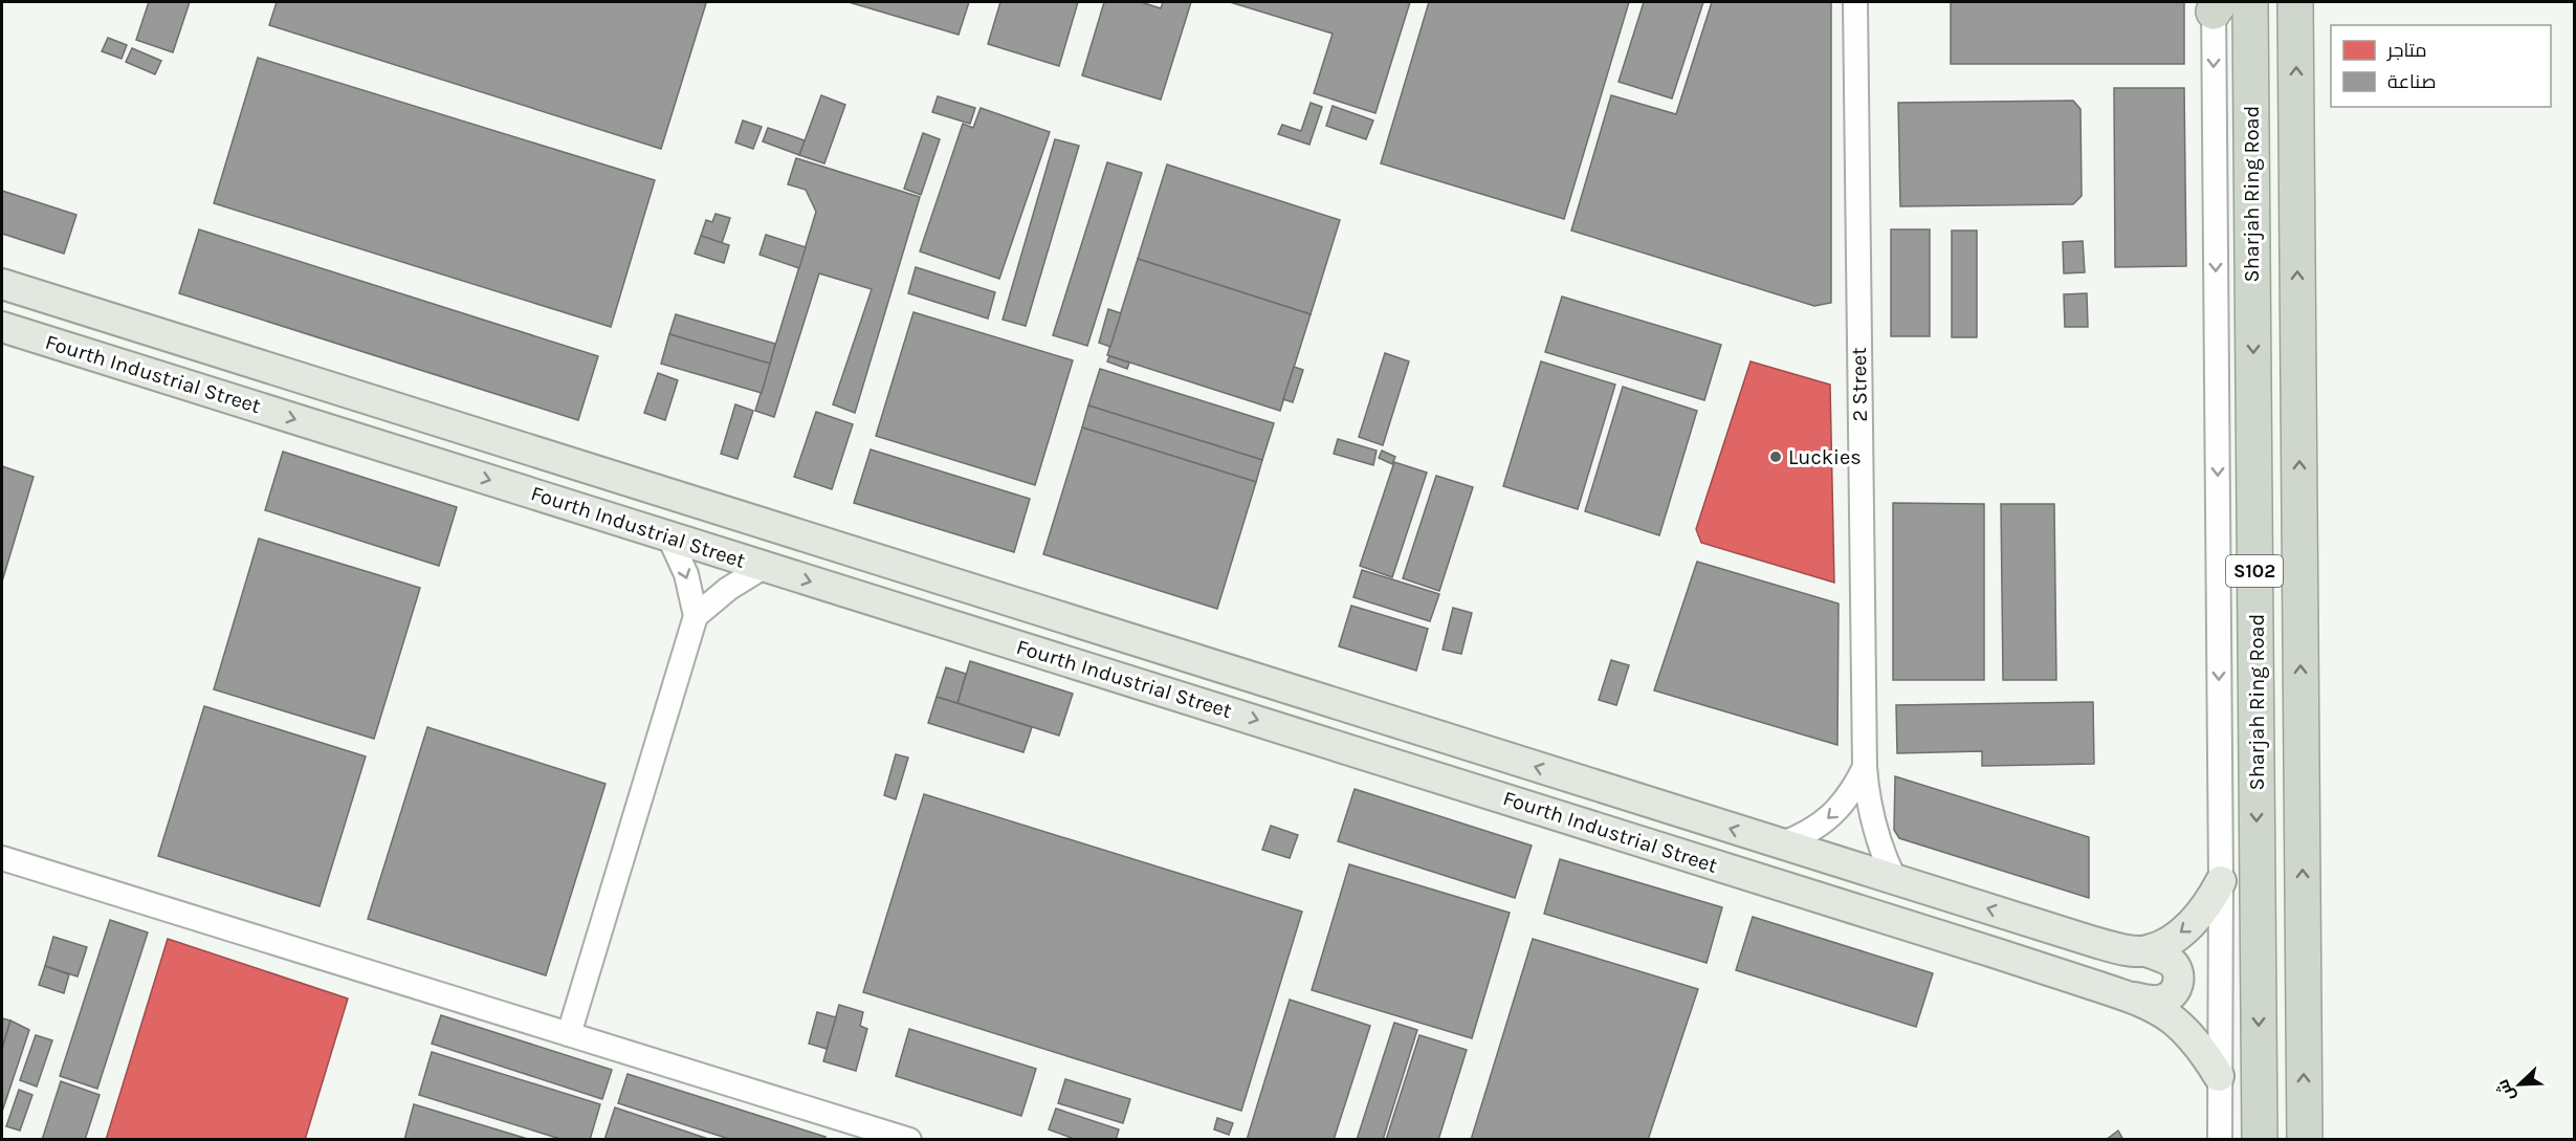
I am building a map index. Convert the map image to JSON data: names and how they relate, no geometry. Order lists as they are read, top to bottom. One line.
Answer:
{"streets":{"highway":["Sharjah Ring Road","S102"],"main road":["Fourth Industrial Street"],"street":["2 Street"]},"crossings":[["Fourth Industrial Street","2 Street"]],"places":["Luckies"],"legend":["متاجر","صناعة"],"north":"bottom left"}
